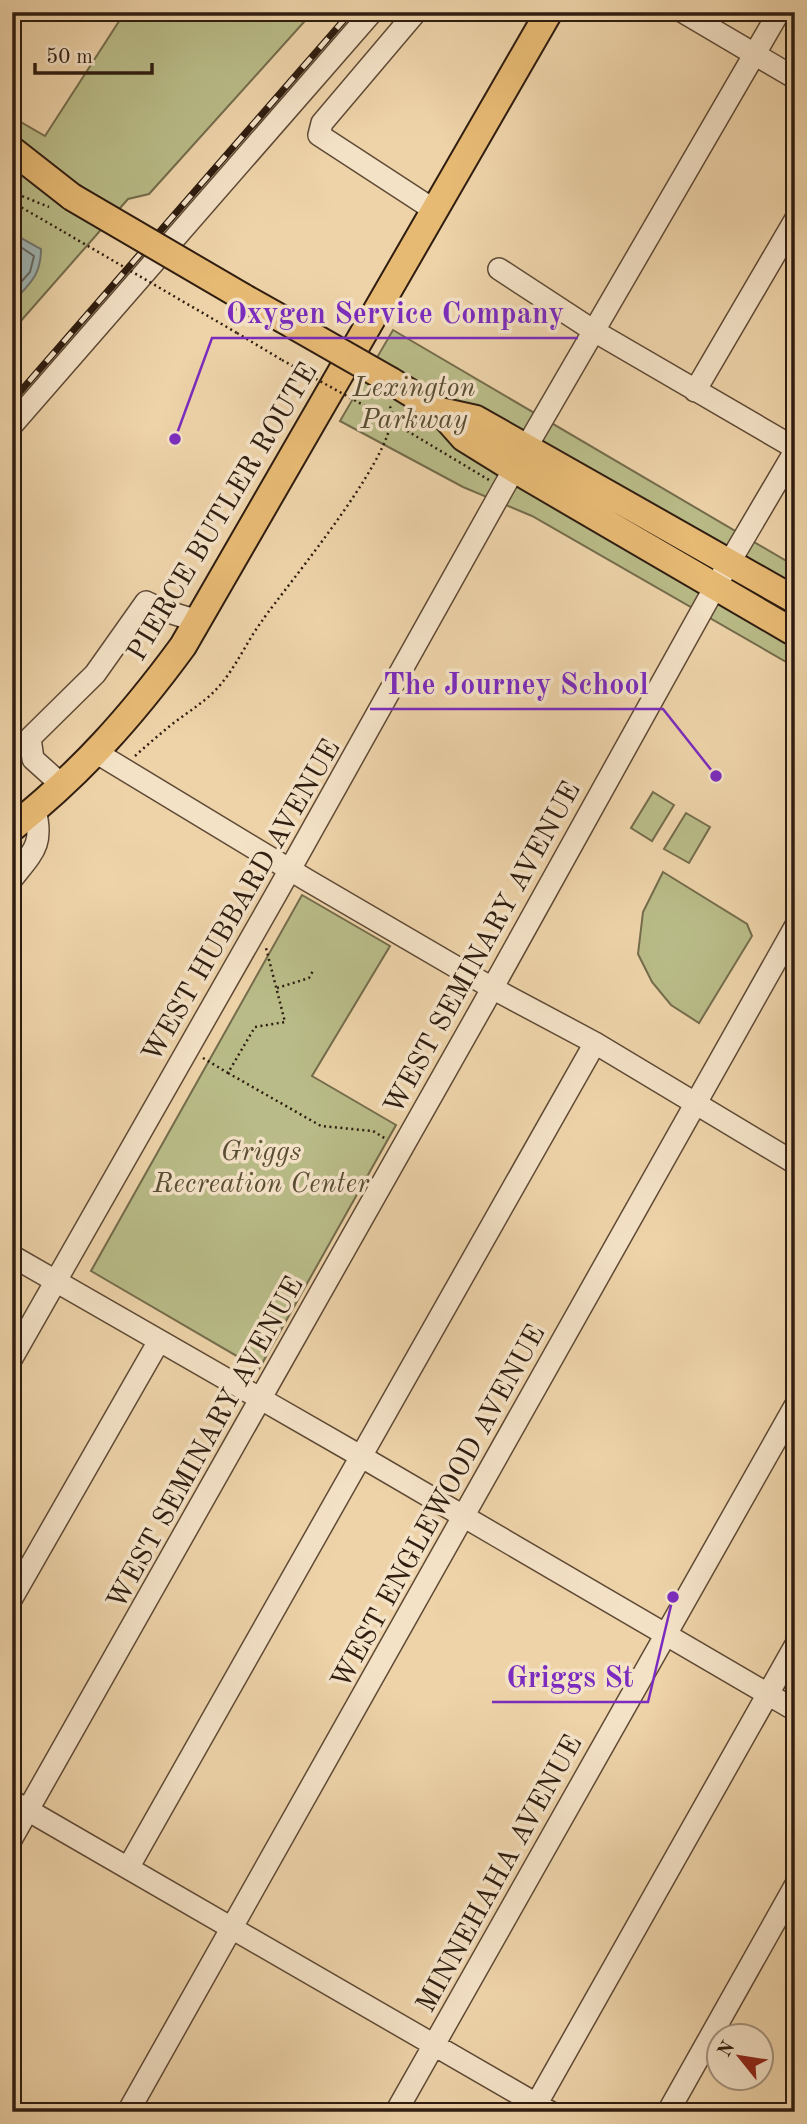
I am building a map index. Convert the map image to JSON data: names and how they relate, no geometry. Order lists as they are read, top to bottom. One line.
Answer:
{"streets":{"main road":["PIERCE BUTLER ROUTE"],"street":["WEST HUBBARD AVENUE","WEST SEMINARY AVENUE","WEST ENGLEWOOD AVENUE","MINNEHAHA AVENUE"]},"parks":["Lexington Parkway","Griggs Recreation Center"],"places":["Oxygen Service Company","The Journey School","Griggs St"],"scale_bar":"50 m","north":"top left"}
